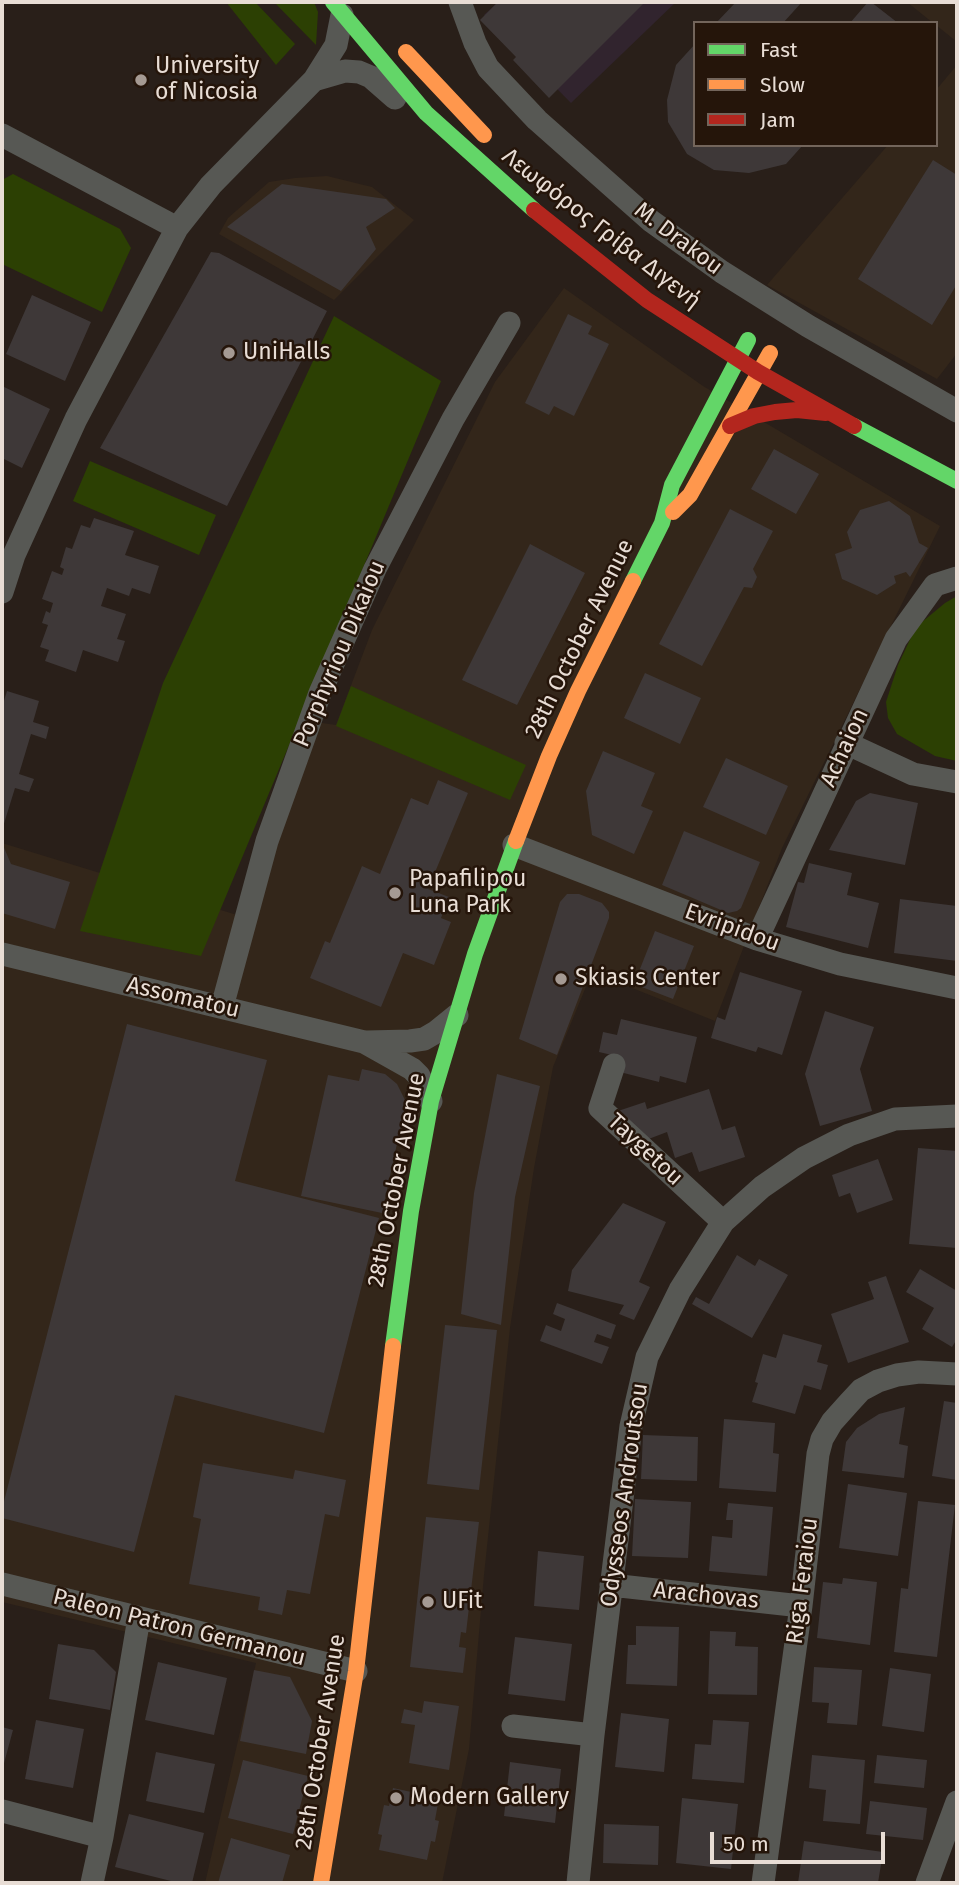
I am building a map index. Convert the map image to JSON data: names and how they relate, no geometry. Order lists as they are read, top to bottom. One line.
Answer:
{"streets":{"main road":["Λεωφόρος Γρίβα Διγενή","28th October Avenue"],"street":["M. Drakou","Porphyriou Dikaiou","Achaion","Evripidou","Assomatou","Taygetou","Odysseos Androutsou","Riga Feraiou","Arachovas","Paleon Patron Germanou"]},"crossings":[["Λεωφόρος Γρίβα Διγενή","28th October Avenue"],["28th October Avenue","Evripidou"],["28th October Avenue","Assomatou"],["28th October Avenue","Paleon Patron Germanou"],["Porphyriou Dikaiou","Assomatou"],["Achaion","Evripidou"],["Taygetou","Odysseos Androutsou"],["Odysseos Androutsou","Arachovas"],["Riga Feraiou","Arachovas"]],"places":["University of Nicosia","UniHalls","Papafilipou Luna Park","Skiasis Center","UFit","Modern Gallery"],"legend":["Fast","Slow","Jam"],"scale_bar":"50 m"}
